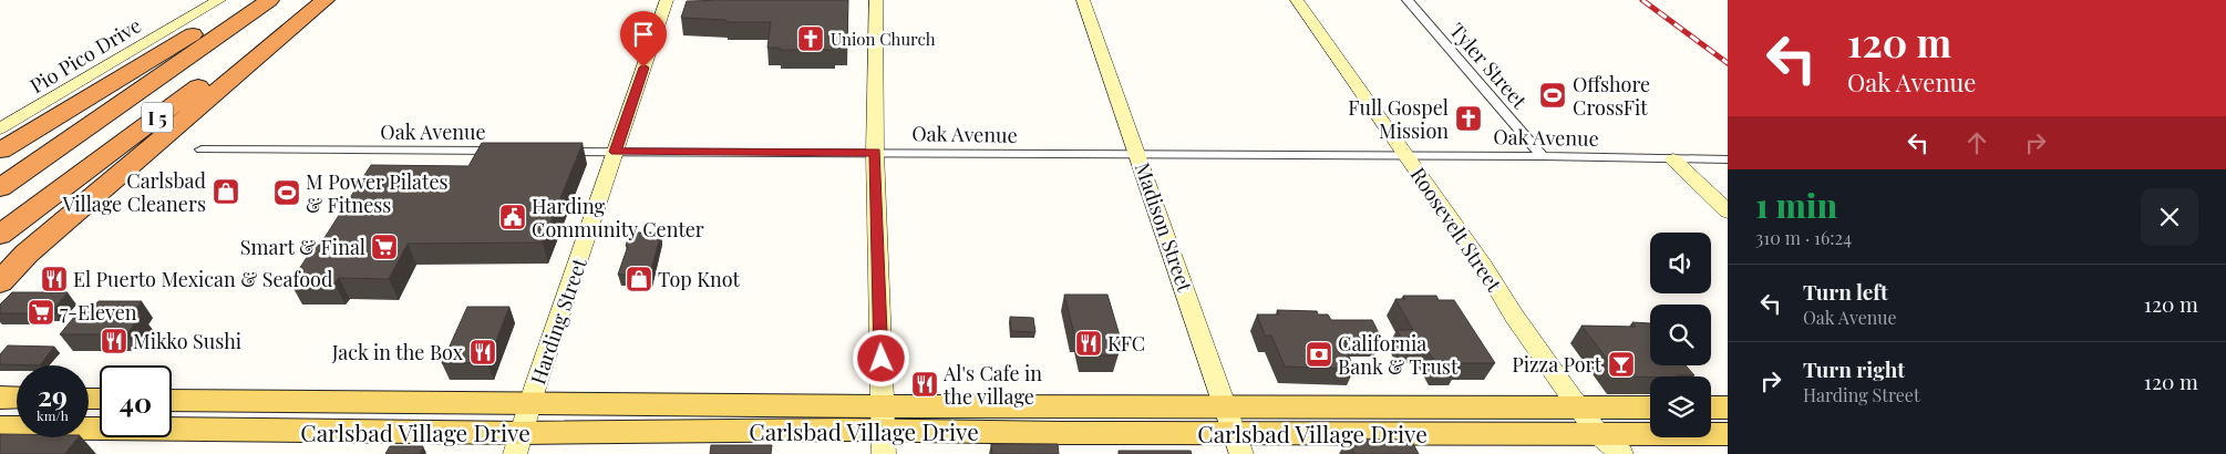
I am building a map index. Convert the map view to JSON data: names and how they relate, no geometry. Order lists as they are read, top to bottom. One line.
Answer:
{"streets":{"highway":["I 5"],"main road":["Carlsbad Village Drive"],"street":["Pio Pico Drive","Tyler Street","Oak Avenue","Madison Street","Roosevelt Street","Harding Street"]},"crossings":[["Tyler Street","Oak Avenue"],["Oak Avenue","Madison Street"],["Oak Avenue","Roosevelt Street"],["Oak Avenue","Harding Street"],["Madison Street","Carlsbad Village Drive"],["Roosevelt Street","Carlsbad Village Drive"],["Harding Street","Carlsbad Village Drive"]],"places":{"church":["Union Church","Full Gospel Mission"],"sports":["Offshore CrossFit","M Power Pilates & Fitness"],"shop":["Carlsbad Village Cleaners","Top Knot"],"public building":["Harding Community Center"],"supermarket":["Smart & Final","7-Eleven"],"restaurant":["El Puerto Mexican & Seafood","Mikko Sushi","KFC","Jack in the Box","Al's Cafe in the village"],"bank":["California Bank & Trust"],"bar":["Pizza Port"]},"page":{"turn":["120 m","Oak Avenue"],"heading":["1 min","310 m · 16:24"],"list":[{"name":"Turn left","note":"Oak Avenue","value":"120 m"},{"name":"Turn right","note":"Harding Street","value":"120 m"}],"speed":"29 km/h","limit":"40"}}
